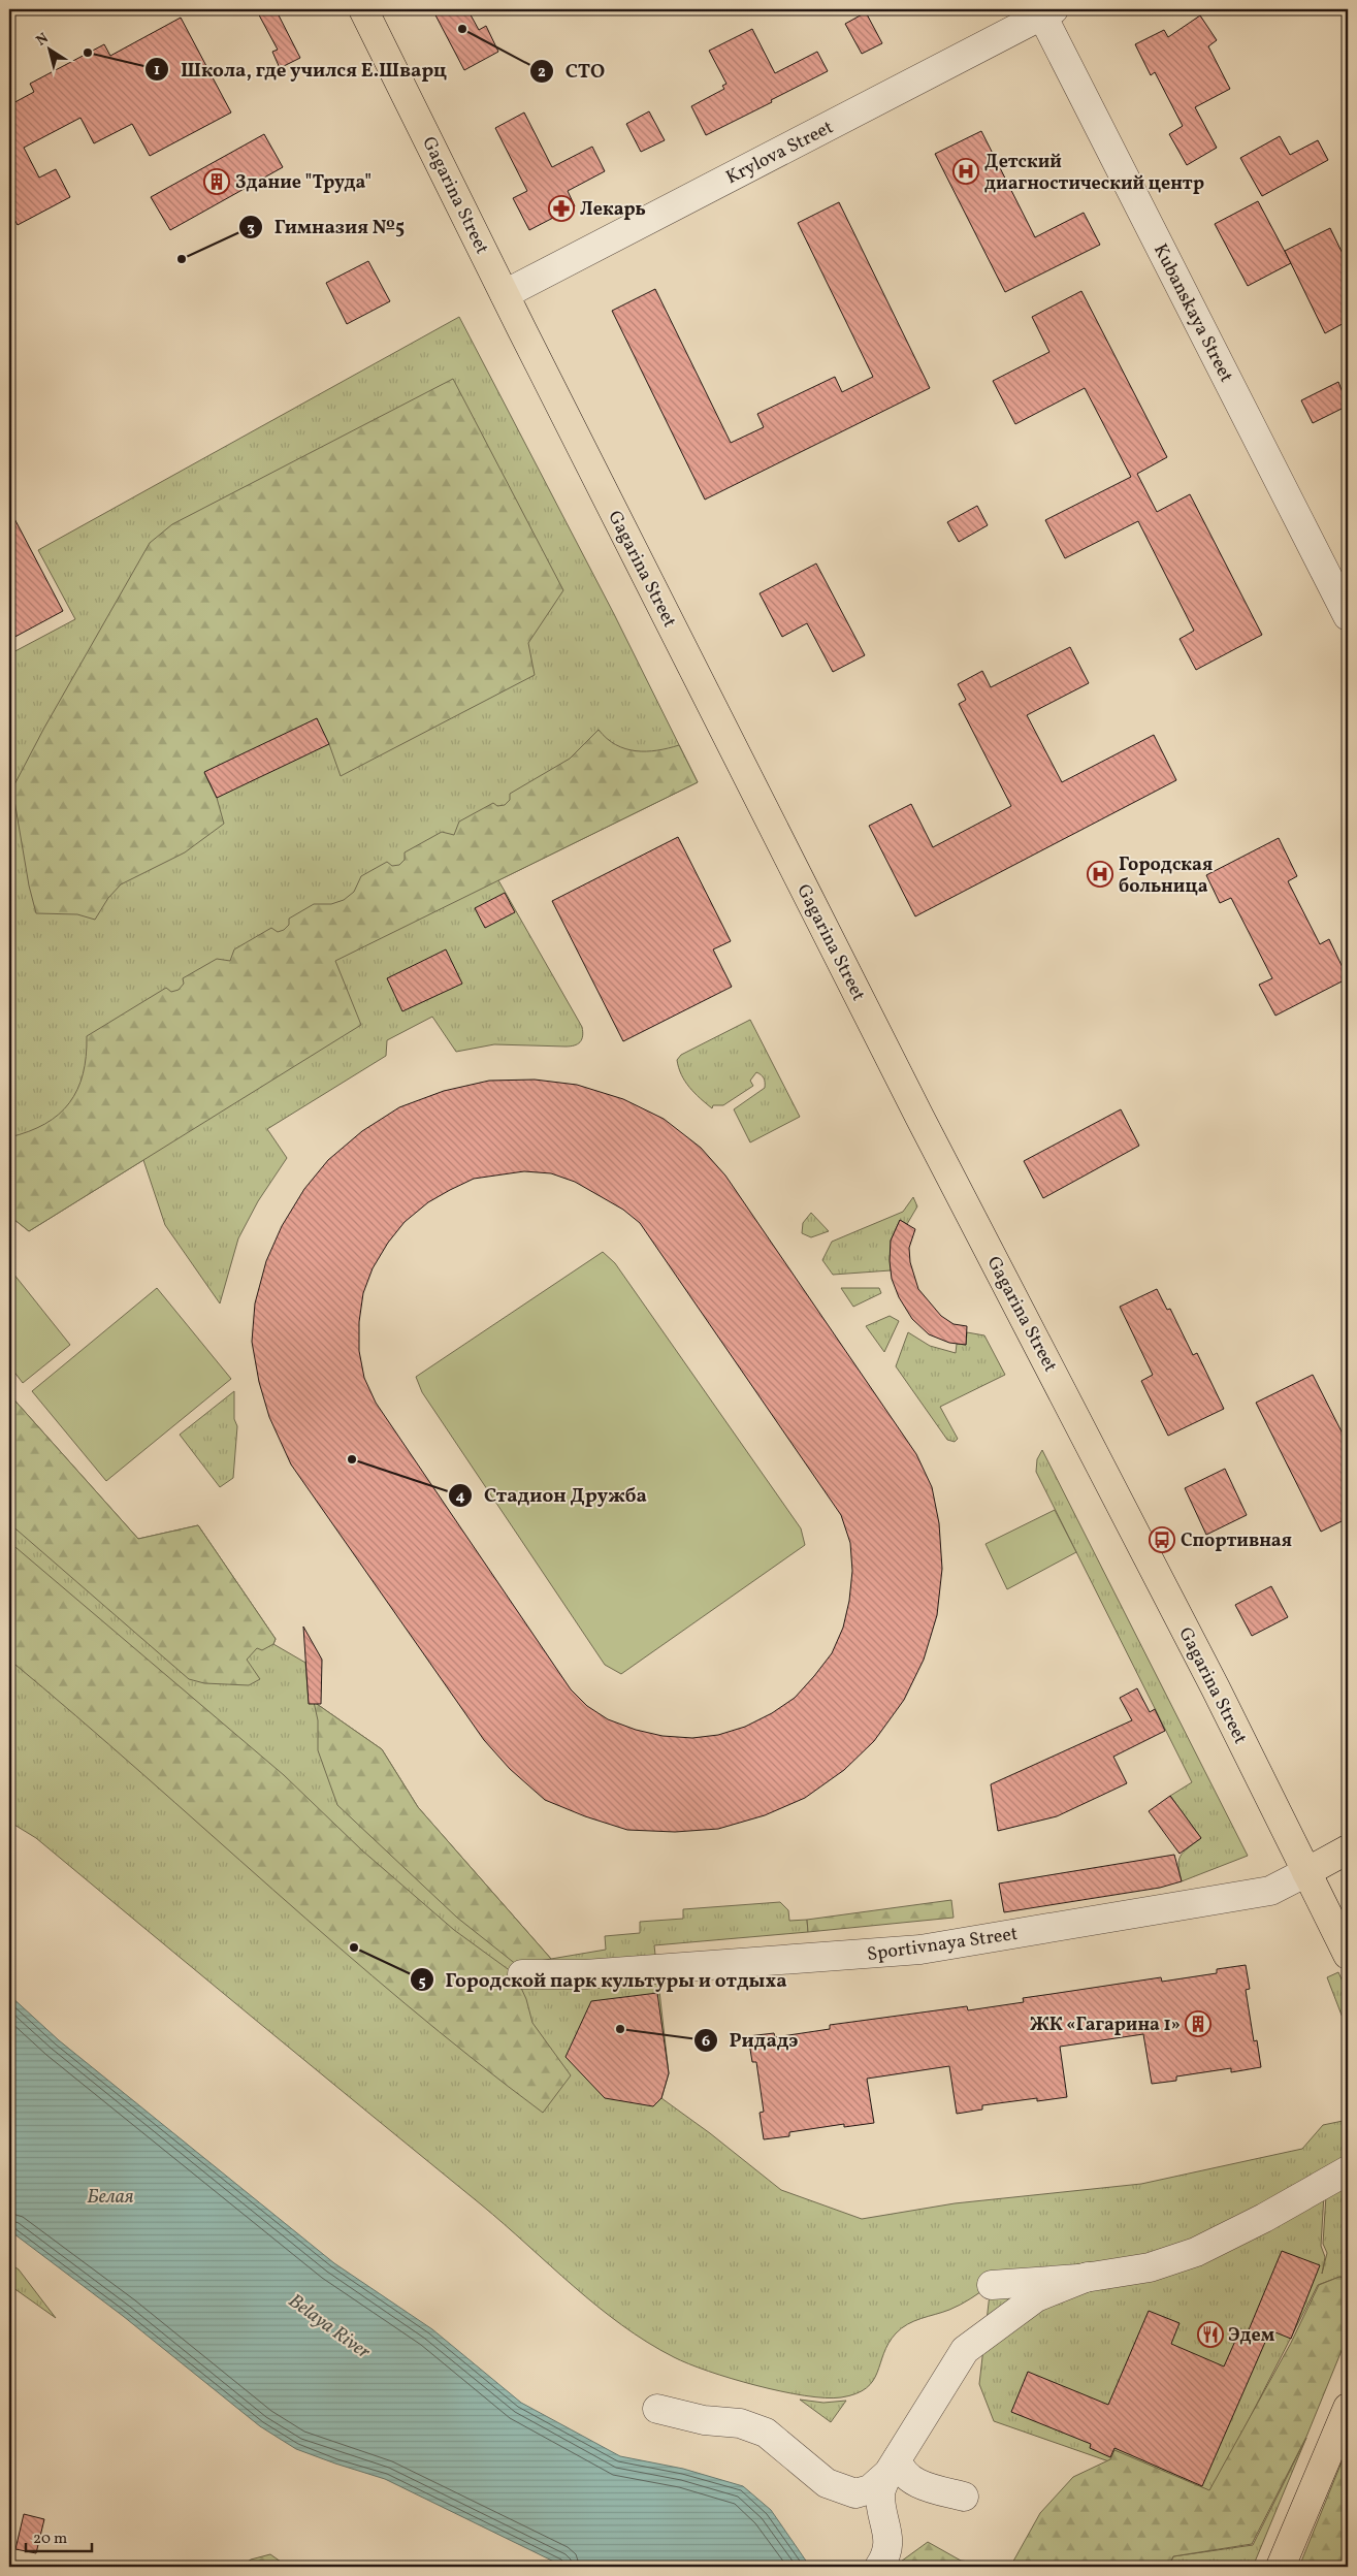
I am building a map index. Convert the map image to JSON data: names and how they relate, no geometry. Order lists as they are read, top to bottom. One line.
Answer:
{"streets":{"main road":["Gagarina Street","Sportivnaya Street"],"street":["Krylova Street","Kubanskaya Street"]},"crossings":[["Krylova Street","Gagarina Street"],["Krylova Street","Kubanskaya Street"],["Gagarina Street","Sportivnaya Street"]],"water":["Белая","Belaya River"],"places":{"other":["СТО","Школа, где учился Е.Шварц","Гимназия №5","Стадион Дружба","Городской парк культуры и отдыха","Ридадэ"],"hospital":["Детский диагностический центр","Городская больница"],"building":["Здание \"Труда\"","ЖК «Гагарина 1»"],"pharmacy":["Лекарь"],"bus stop":["Спортивная"],"restaurant":["Эдем"]},"scale_bar":"20 m","north":"top left"}
